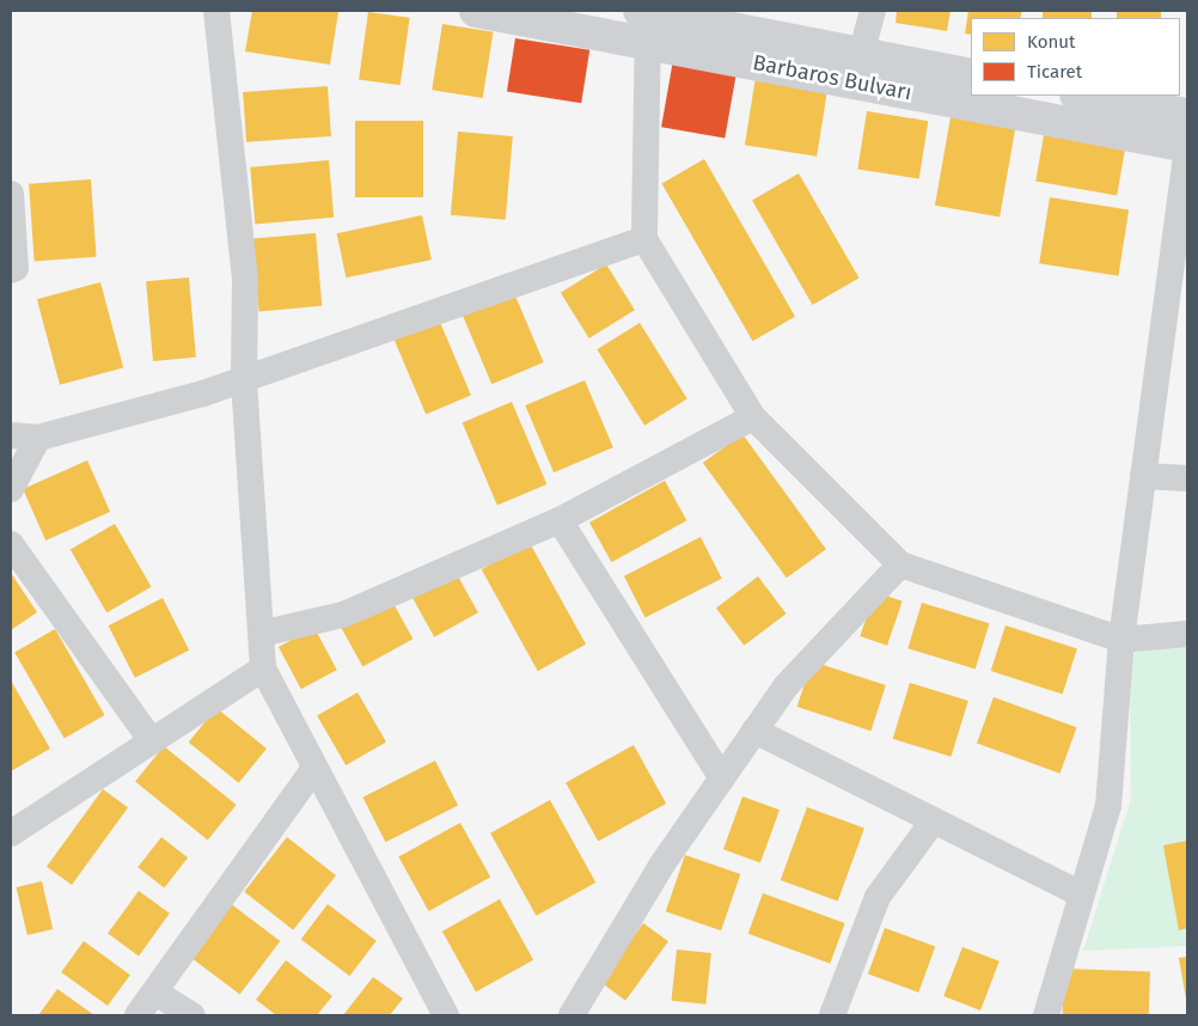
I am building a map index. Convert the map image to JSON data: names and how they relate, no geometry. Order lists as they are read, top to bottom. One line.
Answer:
{"streets":{"street":["Barbaros Bulvarı"]},"legend":["Konut","Ticaret"]}
